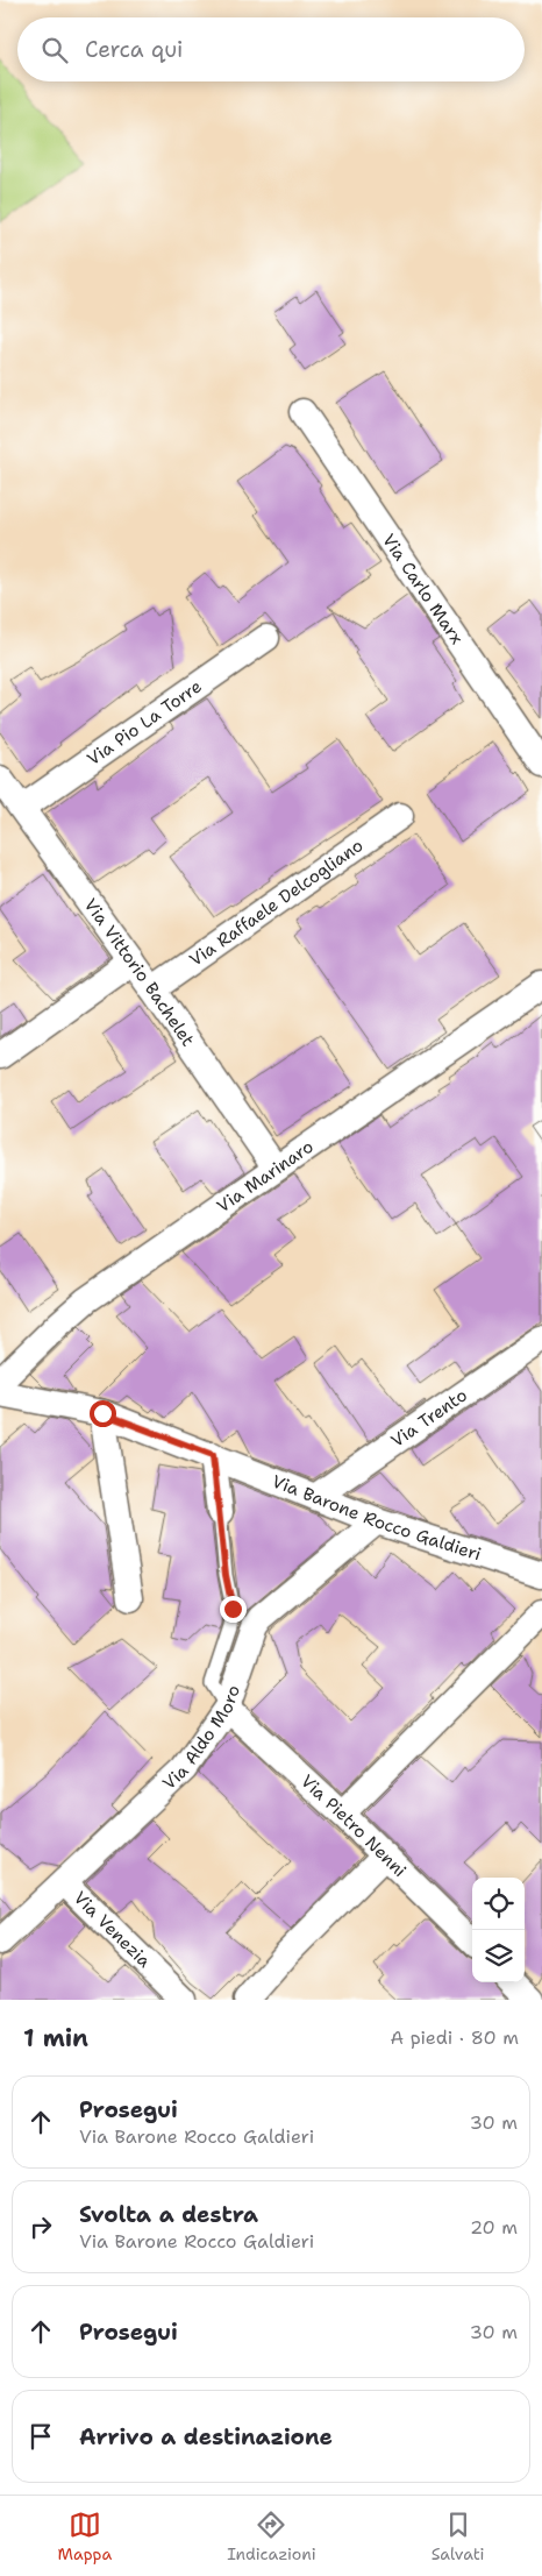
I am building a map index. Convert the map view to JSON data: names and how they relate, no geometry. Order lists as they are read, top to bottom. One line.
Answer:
{"streets":{"street":["Via Carlo Marx","Via Pio La Torre","Via Raffaele Delcogliano","Via Vittorio Bachelet","Via Marinaro","Via Trento","Via Barone Rocco Galdieri","Via Aldo Moro","Via Pietro Nenni","Via Venezia"]},"crossings":[["Via Pio La Torre","Via Vittorio Bachelet"],["Via Raffaele Delcogliano","Via Vittorio Bachelet"],["Via Vittorio Bachelet","Via Marinaro"],["Via Trento","Via Barone Rocco Galdieri"],["Via Barone Rocco Galdieri","Via Aldo Moro"],["Via Aldo Moro","Via Pietro Nenni"],["Via Aldo Moro","Via Venezia"]],"page":{"search":"Cerca qui","heading":["1 min","A piedi · 80 m"],"list":[["Prosegui","Via Barone Rocco Galdieri","30 m"],["Svolta a destra","Via Barone Rocco Galdieri","20 m"],["Prosegui","30 m"],"Arrivo a destinazione"],"nav":["Mappa","Indicazioni","Salvati"]}}
